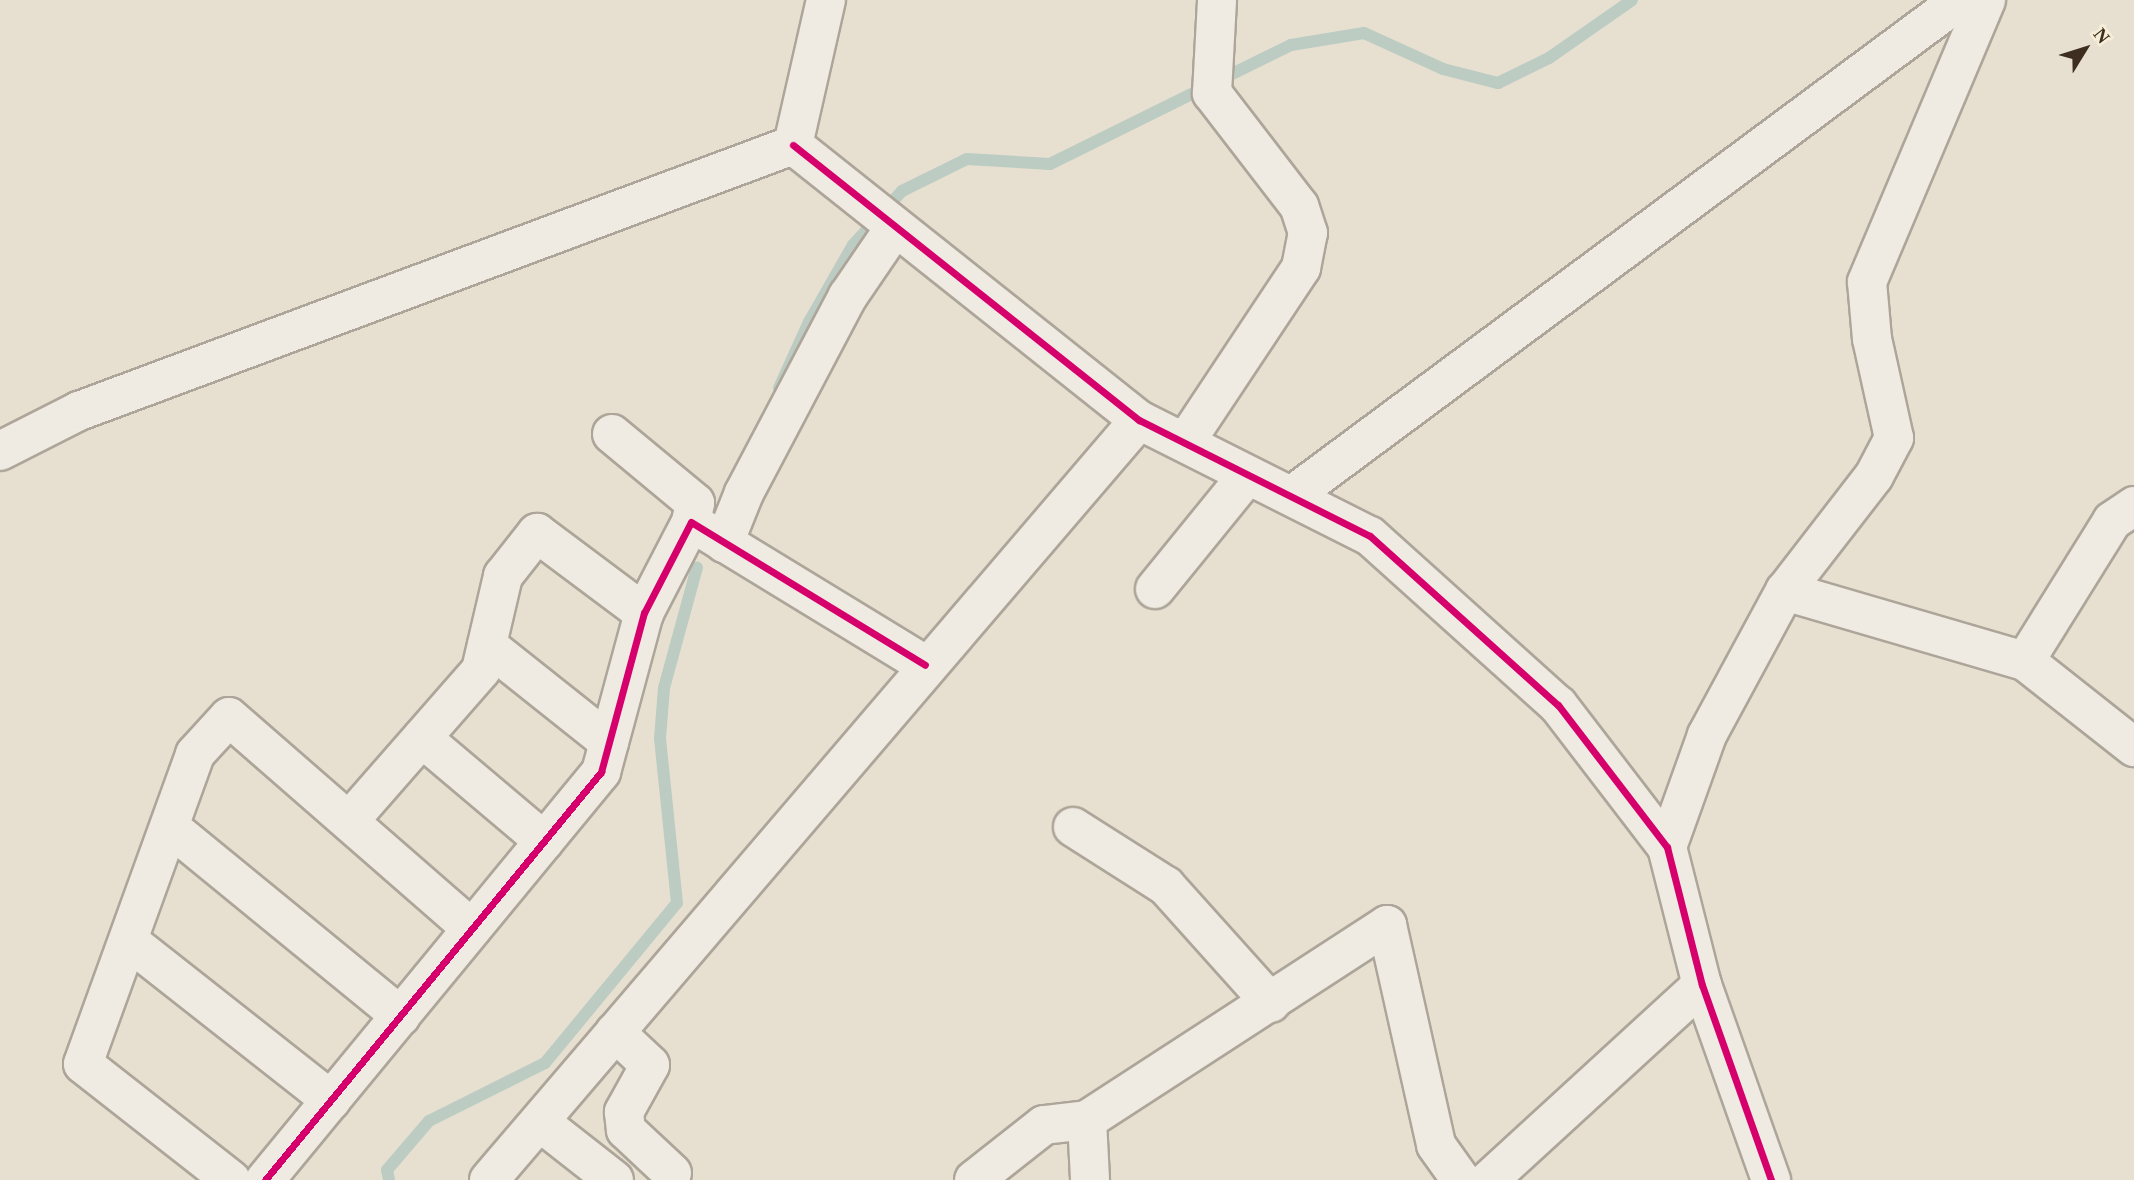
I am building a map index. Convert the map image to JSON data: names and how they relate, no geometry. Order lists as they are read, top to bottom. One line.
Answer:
{"north":"top right"}
